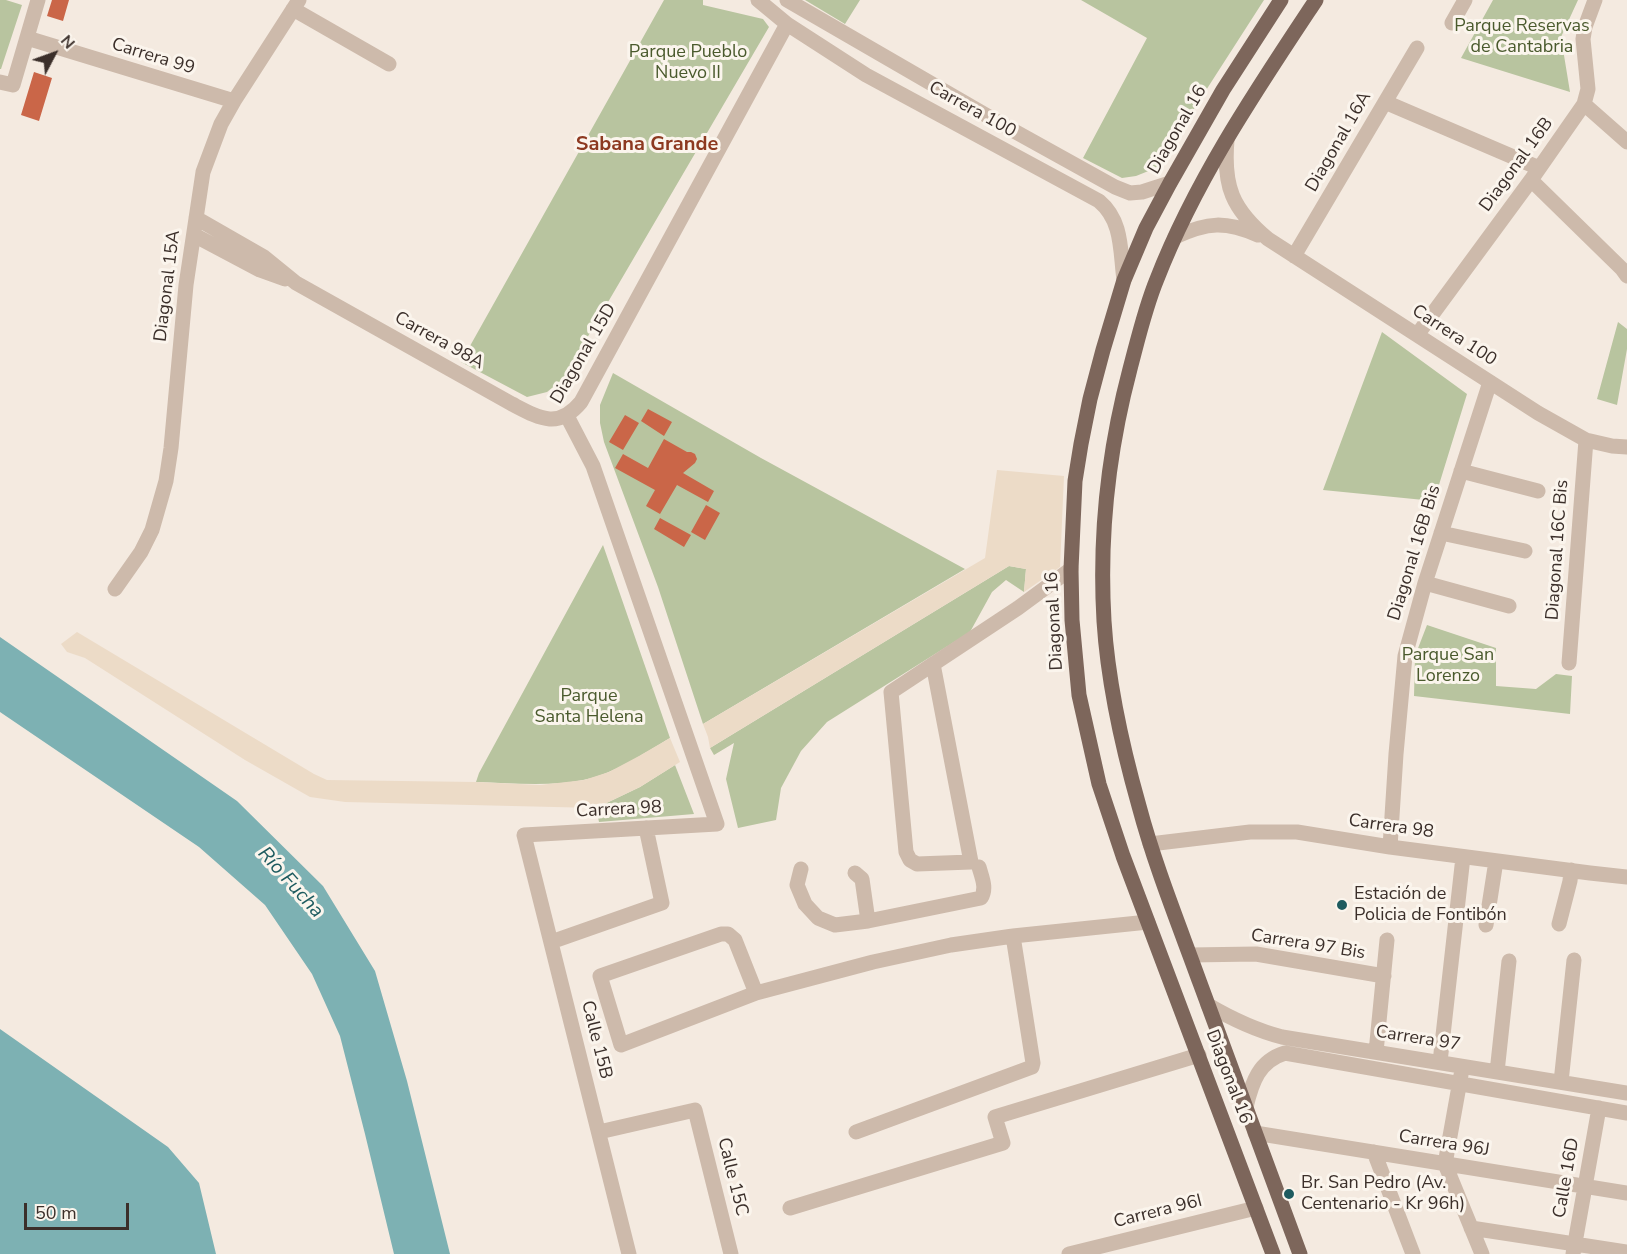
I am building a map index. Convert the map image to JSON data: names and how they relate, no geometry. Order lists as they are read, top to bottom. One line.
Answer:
{"streets":{"main road":["Diagonal 16"],"street":["Carrera 99","Carrera 100","Diagonal 16A","Diagonal 16B","Diagonal 15A","Carrera 98A","Diagonal 15D","Diagonal 16C Bis","Diagonal 16B Bis","Carrera 98","Carrera 97 Bis","Carrera 97","Calle 15B","Carrera 96J","Calle 15C","Calle 16D","Carrera 96I"]},"crossings":[["Carrera 99","Diagonal 15A"],["Carrera 100","Diagonal 16"],["Carrera 100","Diagonal 16A"],["Carrera 100","Diagonal 16B"],["Carrera 100","Diagonal 15D"],["Carrera 100","Diagonal 16C Bis"],["Carrera 100","Diagonal 16B Bis"],["Diagonal 16","Carrera 98"],["Diagonal 16","Carrera 97 Bis"],["Diagonal 16","Carrera 97"],["Diagonal 16","Carrera 96J"],["Diagonal 16","Carrera 96I"],["Diagonal 15A","Carrera 98A"],["Carrera 98A","Diagonal 15D"],["Diagonal 15D","Carrera 98"],["Diagonal 16B Bis","Carrera 98"],["Carrera 98","Calle 15B"],["Carrera 97","Calle 16D"],["Calle 15B","Calle 15C"],["Carrera 96J","Calle 16D"]],"districts":["Sabana Grande"],"water":["Río Fucha"],"parks":["Parque Reservas de Cantabria","Parque Pueblo Nuevo II","Parque San Lorenzo","Parque Santa Helena"],"places":["Estación de Policia de Fontibón","Br. San Pedro (Av. Centenario - Kr 96h)"],"scale_bar":"50 m","north":"top right"}
